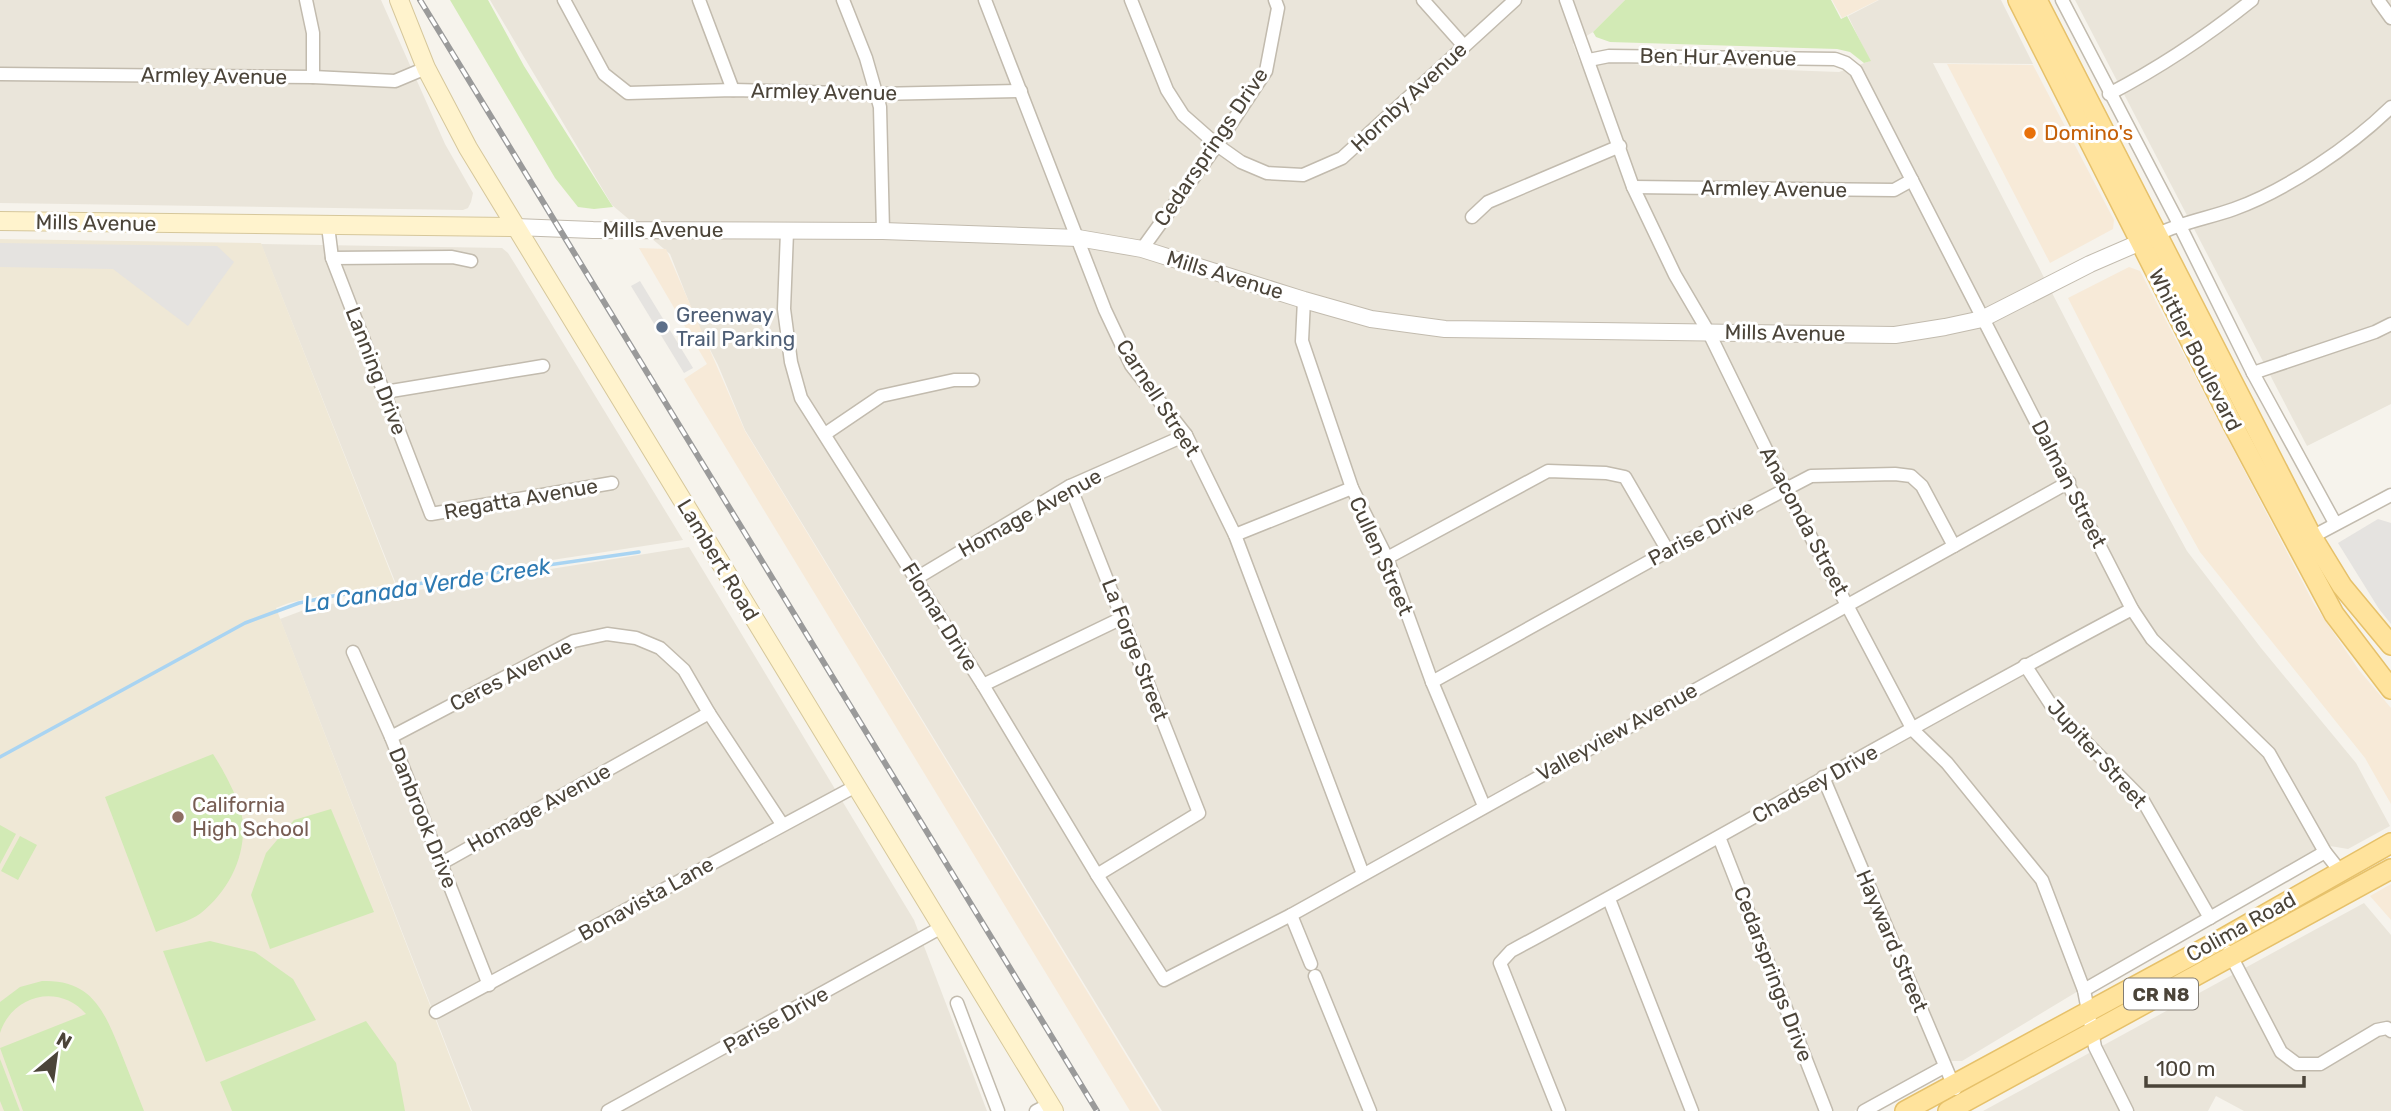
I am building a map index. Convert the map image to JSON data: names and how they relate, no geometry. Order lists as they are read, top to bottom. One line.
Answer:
{"streets":{"main road":["Mills Avenue","Whittier Boulevard","Lambert Road","Colima Road","CR N8"],"street":["Ben Hur Avenue","Armley Avenue","Hornby Avenue","Cedarsprings Drive","Lanning Drive","Carnell Street","Dalman Street","Regatta Avenue","Homage Avenue","Anaconda Street","Parise Drive","Cullen Street","Flomar Drive","La Forge Street","Ceres Avenue","Valleyview Avenue","Jupiter Street","Chadsey Drive","Danbrook Drive","Bonavista Lane","Hayward Street"]},"crossings":[["Ben Hur Avenue","Dalman Street"],["Ben Hur Avenue","Anaconda Street"],["Armley Avenue","Carnell Street"],["Armley Avenue","Dalman Street"],["Armley Avenue","Anaconda Street"],["Armley Avenue","Lambert Road"],["Hornby Avenue","Cedarsprings Drive"],["Cedarsprings Drive","Mills Avenue"],["Cedarsprings Drive","Chadsey Drive"],["Mills Avenue","Whittier Boulevard"],["Mills Avenue","Lanning Drive"],["Mills Avenue","Carnell Street"],["Mills Avenue","Dalman Street"],["Mills Avenue","Anaconda Street"],["Mills Avenue","Cullen Street"],["Mills Avenue","Lambert Road"],["Mills Avenue","Flomar Drive"],["Lanning Drive","Regatta Avenue"],["Carnell Street","Homage Avenue"],["Carnell Street","Valleyview Avenue"],["Dalman Street","Valleyview Avenue"],["Dalman Street","Chadsey Drive"],["Dalman Street","Colima Road"],["Homage Avenue","Flomar Drive"],["Homage Avenue","La Forge Street"],["Homage Avenue","Ceres Avenue"],["Homage Avenue","Danbrook Drive"],["Anaconda Street","Parise Drive"],["Anaconda Street","Valleyview Avenue"],["Anaconda Street","Chadsey Drive"],["Anaconda Street","Colima Road"],["Parise Drive","Cullen Street"],["Parise Drive","Lambert Road"],["Parise Drive","Valleyview Avenue"],["Cullen Street","Valleyview Avenue"],["Lambert Road","Bonavista Lane"],["Flomar Drive","La Forge Street"],["Flomar Drive","Valleyview Avenue"],["Ceres Avenue","Danbrook Drive"],["Jupiter Street","Chadsey Drive"],["Chadsey Drive","Hayward Street"],["Danbrook Drive","Bonavista Lane"],["Colima Road","Hayward Street"]],"water":["La Canada Verde Creek"],"places":["Domino's","Greenway Trail Parking","California High School"],"scale_bar":"100 m","north":"top right"}
